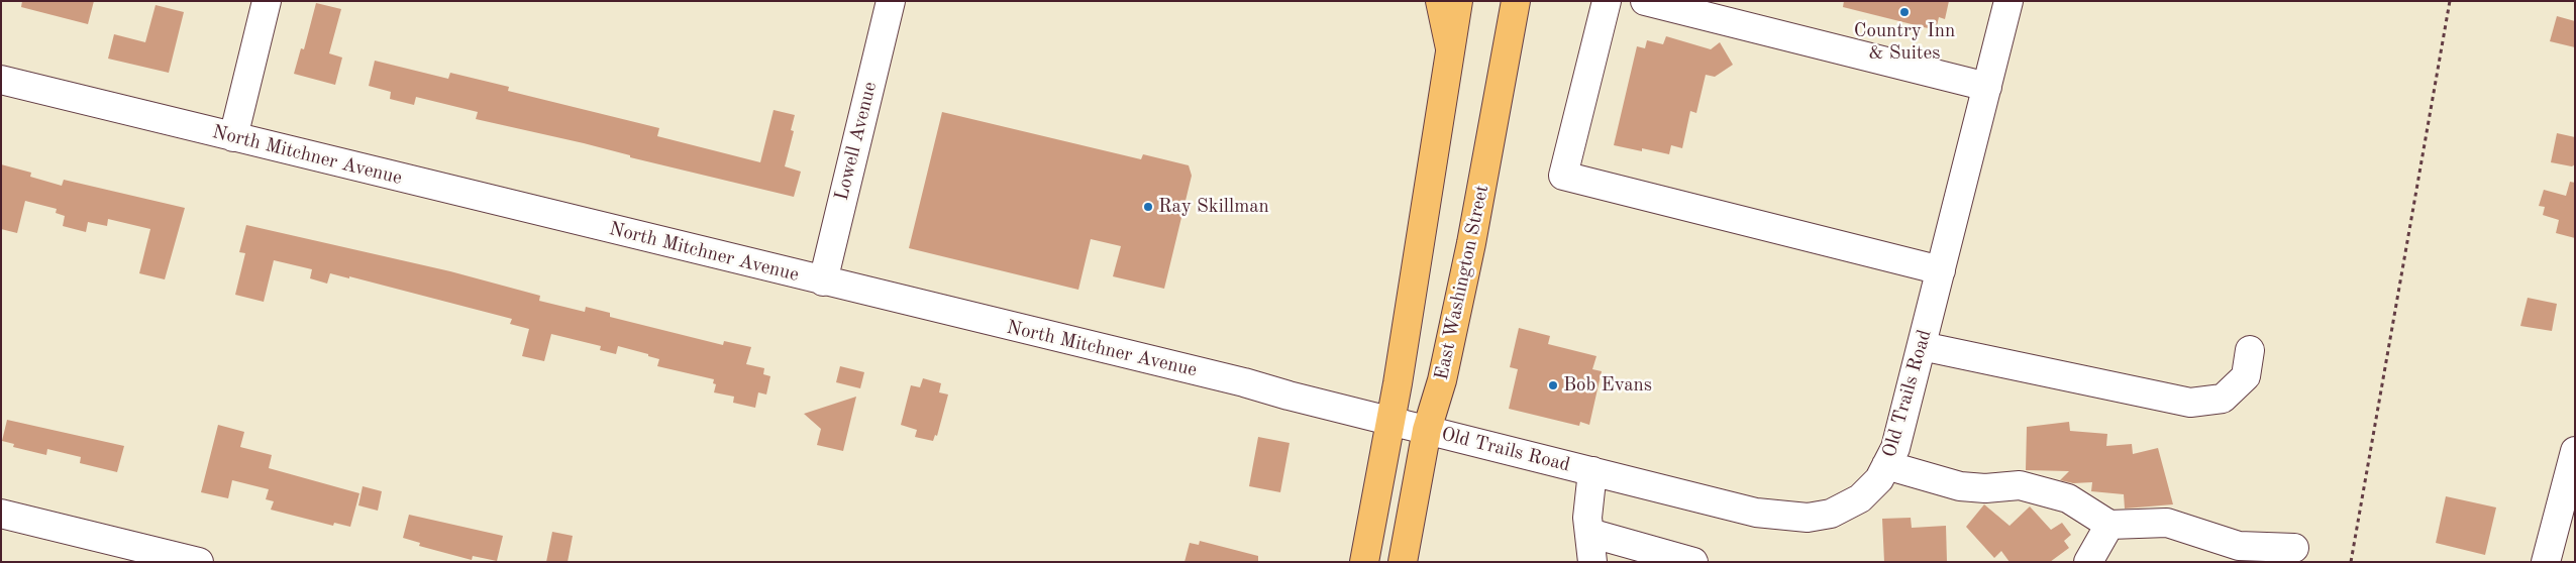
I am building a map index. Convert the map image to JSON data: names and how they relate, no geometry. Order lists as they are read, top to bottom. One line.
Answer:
{"streets":{"main road":["East Washington Street"],"street":["Lowell Avenue","North Mitchner Avenue","Old Trails Road"]},"crossings":[["Lowell Avenue","North Mitchner Avenue"],["North Mitchner Avenue","East Washington Street"],["North Mitchner Avenue","Old Trails Road"],["East Washington Street","Old Trails Road"]],"places":["Country Inn & Suites","Ray Skillman","Bob Evans"]}
